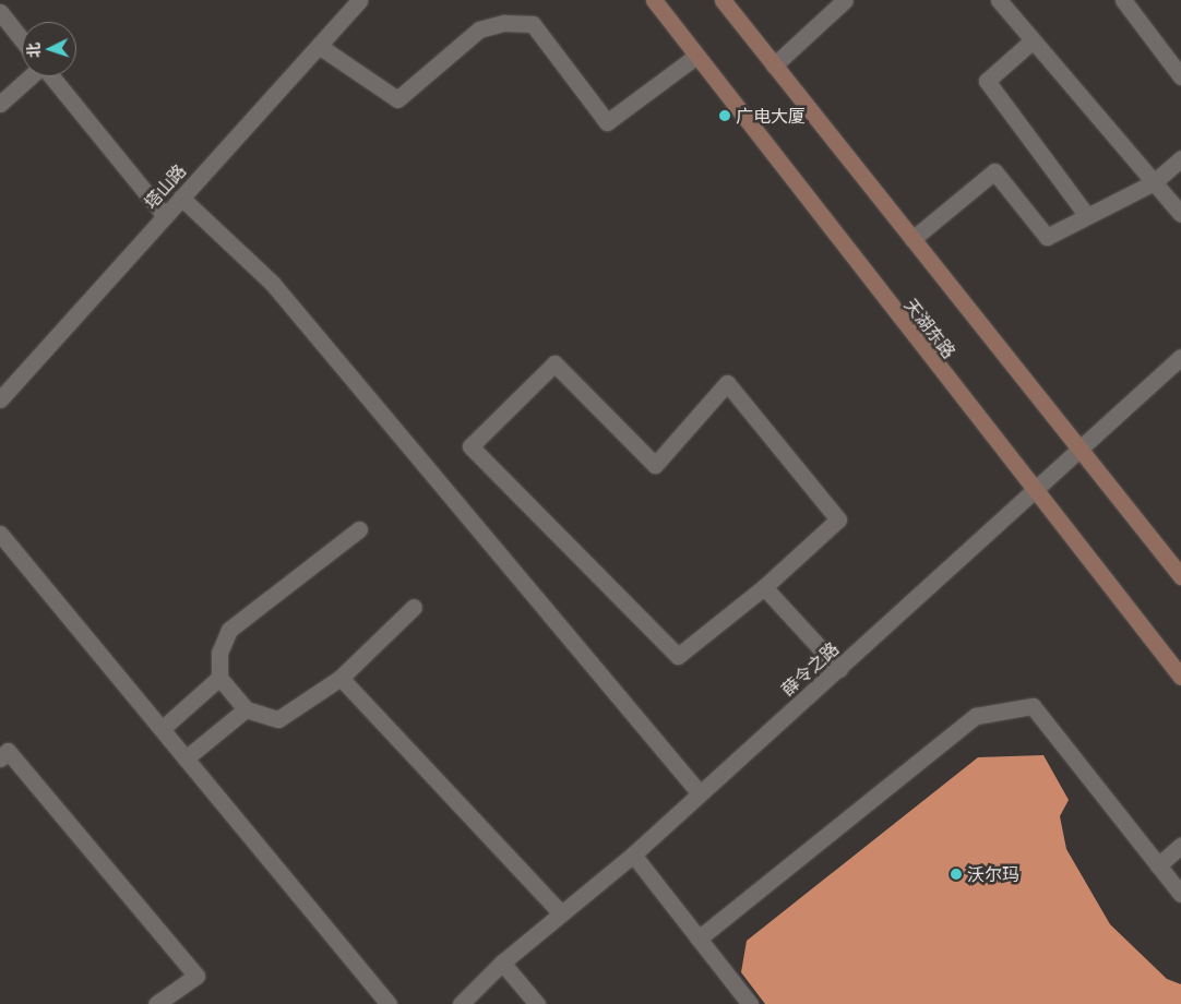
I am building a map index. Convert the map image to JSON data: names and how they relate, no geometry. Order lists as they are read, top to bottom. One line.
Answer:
{"streets":{"main road":["天湖东路"],"street":["塔山路","薛令之路"]},"crossings":[["天湖东路","薛令之路"]],"places":["广电大厦","沃尔玛"],"north":"left"}
